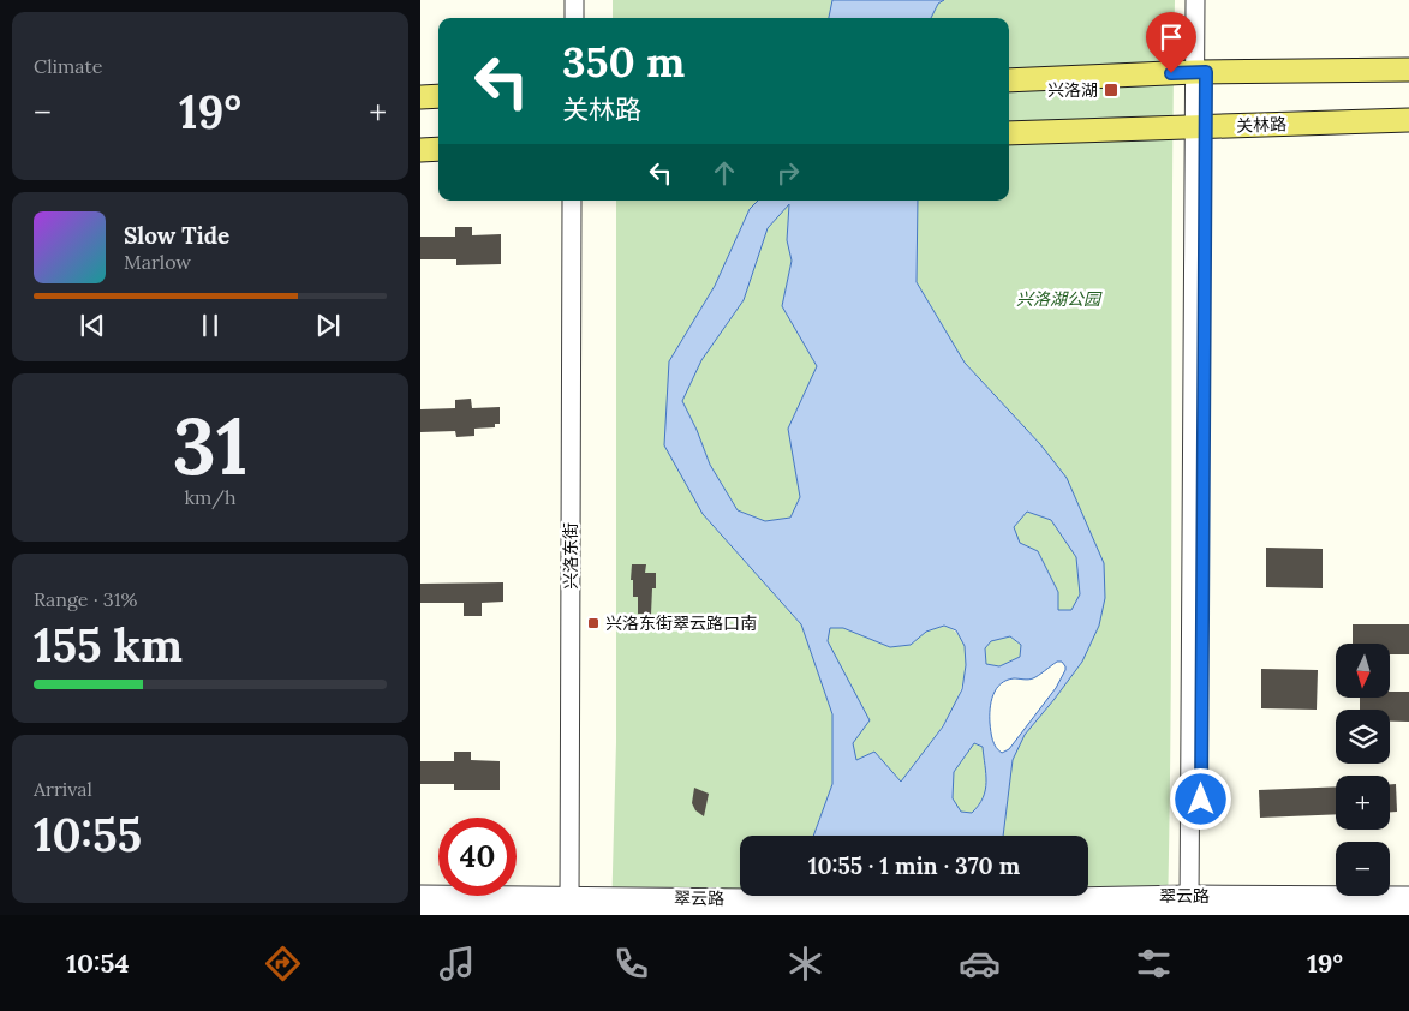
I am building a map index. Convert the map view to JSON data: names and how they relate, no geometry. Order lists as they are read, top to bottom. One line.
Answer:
{"streets":{"main road":["关林路"],"street":["兴洛东街","翠云路"]},"crossings":[["兴洛东街","翠云路"]],"parks":["兴洛湖公园"],"places":{"transit":["兴洛湖","兴洛东街翠云路口南"]},"north":"bottom","page":{"tile":["Climate",["31","km/h"],["Range · 31%","155 km"],["Arrival","10:55"]],"turn":["350 m","关林路"],"heat":["−","19°","+"],"song":["Slow Tide","Marlow"],"map_buttons":["+","−"],"limit":"40","trip":"10:55 · 1 min · 370 m","tabs":["10:54","19°"]}}
